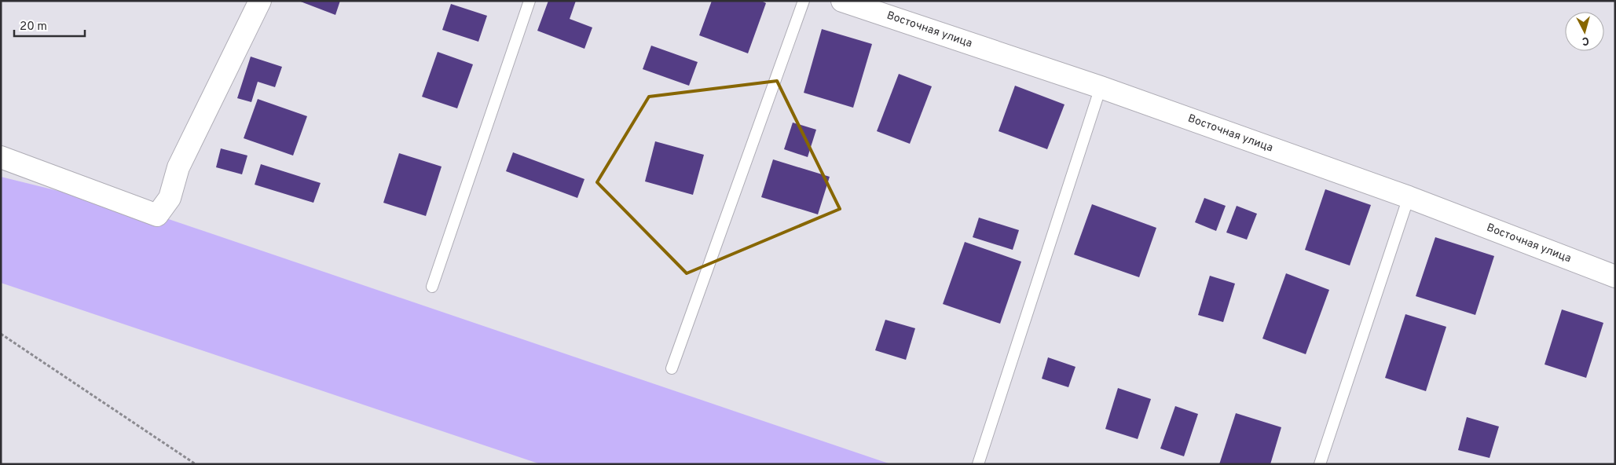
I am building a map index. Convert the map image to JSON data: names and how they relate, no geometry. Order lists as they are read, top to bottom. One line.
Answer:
{"streets":{"street":["Восточная улица"]},"scale_bar":"20 m","north":"bottom"}
